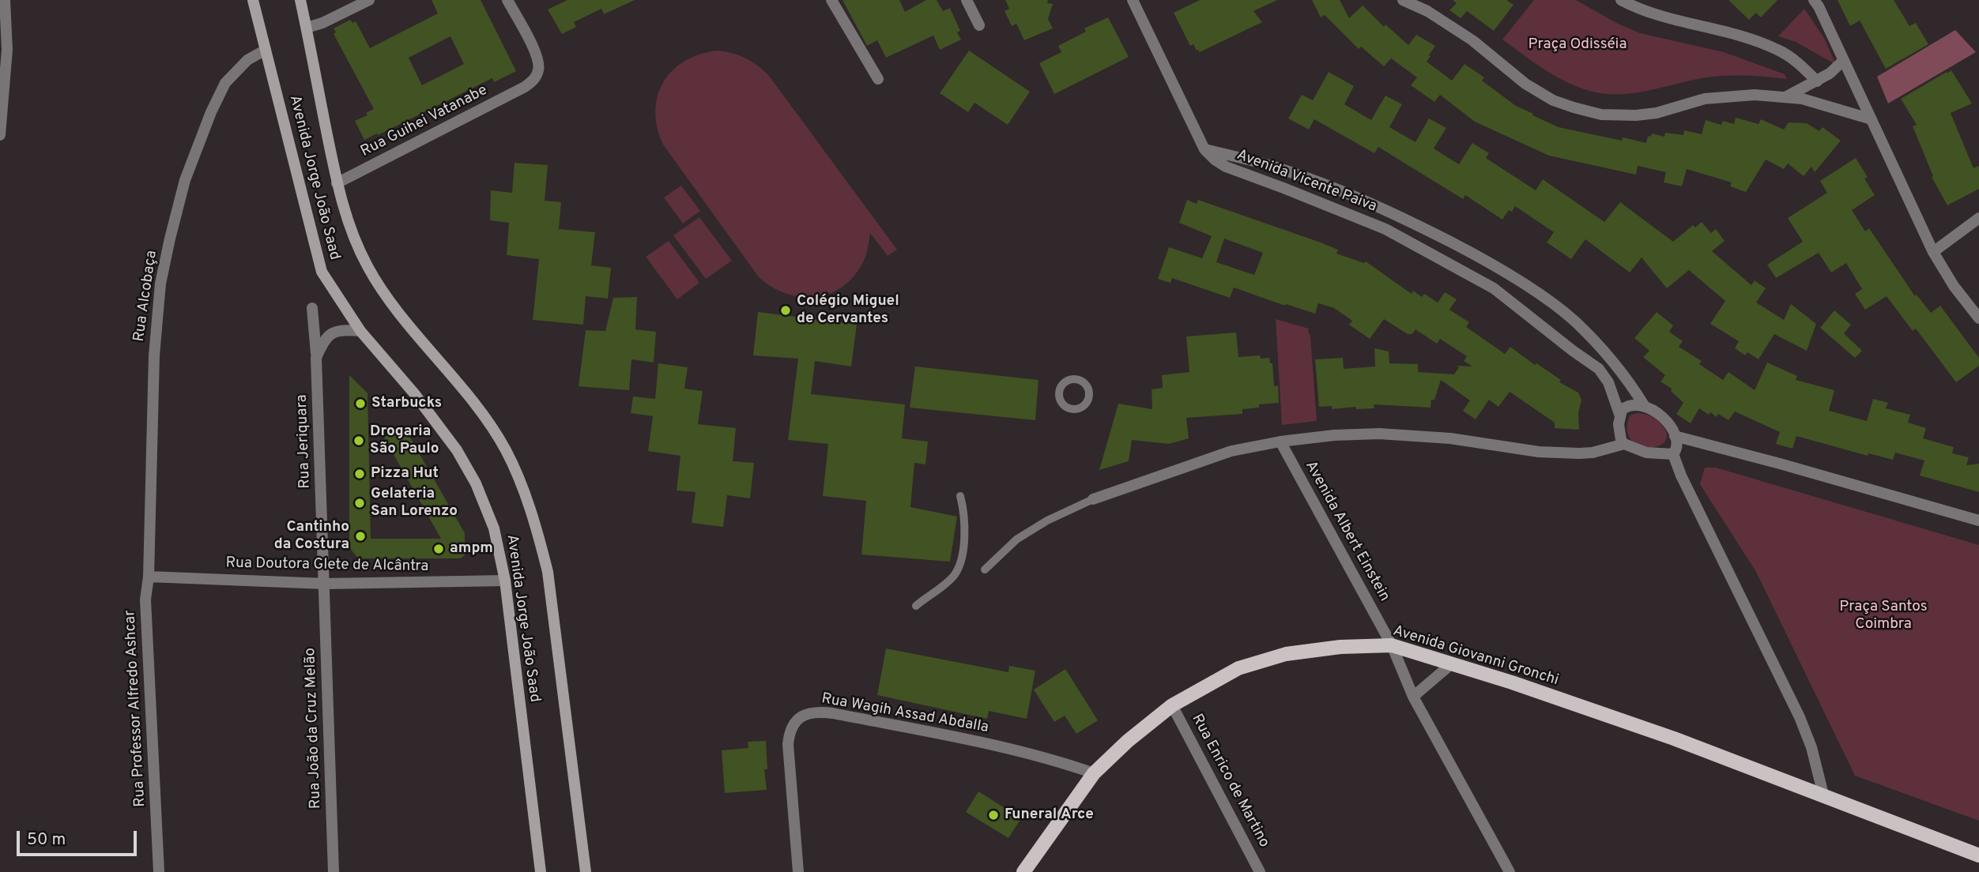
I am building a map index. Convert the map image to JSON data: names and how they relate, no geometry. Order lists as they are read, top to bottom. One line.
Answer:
{"streets":{"main road":["Avenida Jorge João Saad","Avenida Giovanni Gronchi"],"street":["Rua Guihei Vatanabe","Avenida Vicente Paiva","Rua Alcobaça","Rua Jeriquara","Avenida Albert Einstein","Rua Doutora Glete de Alcântra","Rua Professor Alfredo Ashcar","Rua Wagih Assad Abdalla","Rua João da Cruz Melão","Rua Enrico de Martino"]},"crossings":[["Rua Guihei Vatanabe","Avenida Jorge João Saad"],["Avenida Jorge João Saad","Rua Alcobaça"],["Avenida Jorge João Saad","Rua Doutora Glete de Alcântra"],["Rua Alcobaça","Rua Doutora Glete de Alcântra"],["Rua Alcobaça","Rua Professor Alfredo Ashcar"],["Rua Jeriquara","Rua Doutora Glete de Alcântra"],["Rua Jeriquara","Rua João da Cruz Melão"],["Avenida Albert Einstein","Avenida Giovanni Gronchi"],["Rua Doutora Glete de Alcântra","Rua Professor Alfredo Ashcar"],["Rua Doutora Glete de Alcântra","Rua João da Cruz Melão"],["Avenida Giovanni Gronchi","Rua Wagih Assad Abdalla"],["Avenida Giovanni Gronchi","Rua Enrico de Martino"]],"parks":["Praça Odisséia","Praça Santos Coimbra"],"places":["Colégio Miguel de Cervantes","Starbucks","Drogaria São Paulo","Pizza Hut","Gelateria San Lorenzo","Cantinho da Costura","ampm","Funeral Arce"],"scale_bar":"50 m"}
